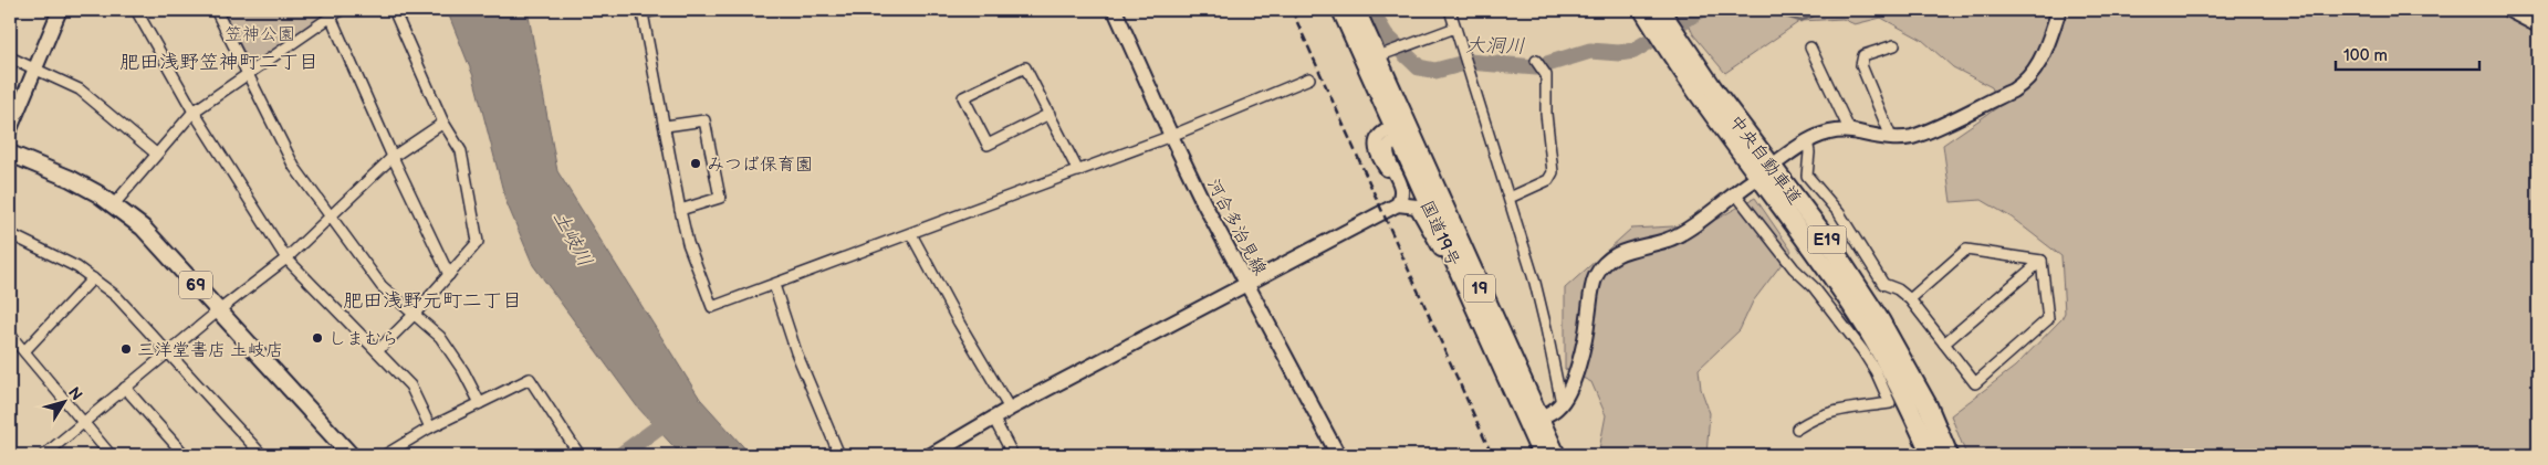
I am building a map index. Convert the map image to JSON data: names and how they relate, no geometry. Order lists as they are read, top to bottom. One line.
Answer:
{"streets":{"highway":["中央自動車道","国道19号","E19","19"],"main road":["69"],"street":["河合多治見線"]},"districts":["肥田浅野笠神町二丁目","肥田浅野元町二丁目"],"water":["大洞川","土岐川"],"parks":["笠神公園"],"places":["みつば保育園","しまむら","三洋堂書店 土岐店"],"scale_bar":"100 m","north":"top right"}
